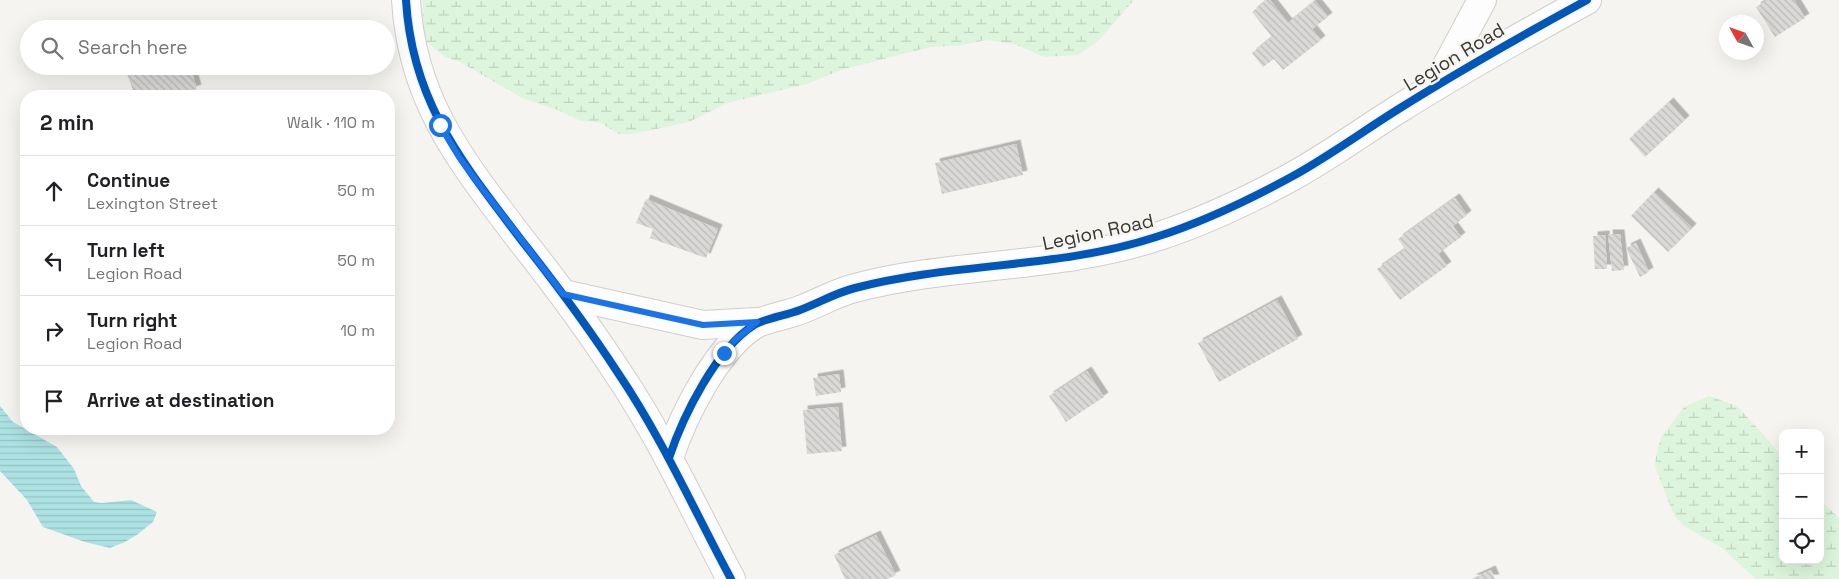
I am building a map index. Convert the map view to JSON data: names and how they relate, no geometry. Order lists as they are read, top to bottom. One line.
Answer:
{"streets":{"street":["Legion Road"]},"north":"top left","page":{"search":"Search here","heading":["2 min","Walk · 110 m"],"list":[["Continue","Lexington Street","50 m"],["Turn left","Legion Road","50 m"],["Turn right","Legion Road","10 m"],"Arrive at destination"],"map_buttons":["+","−"]}}
